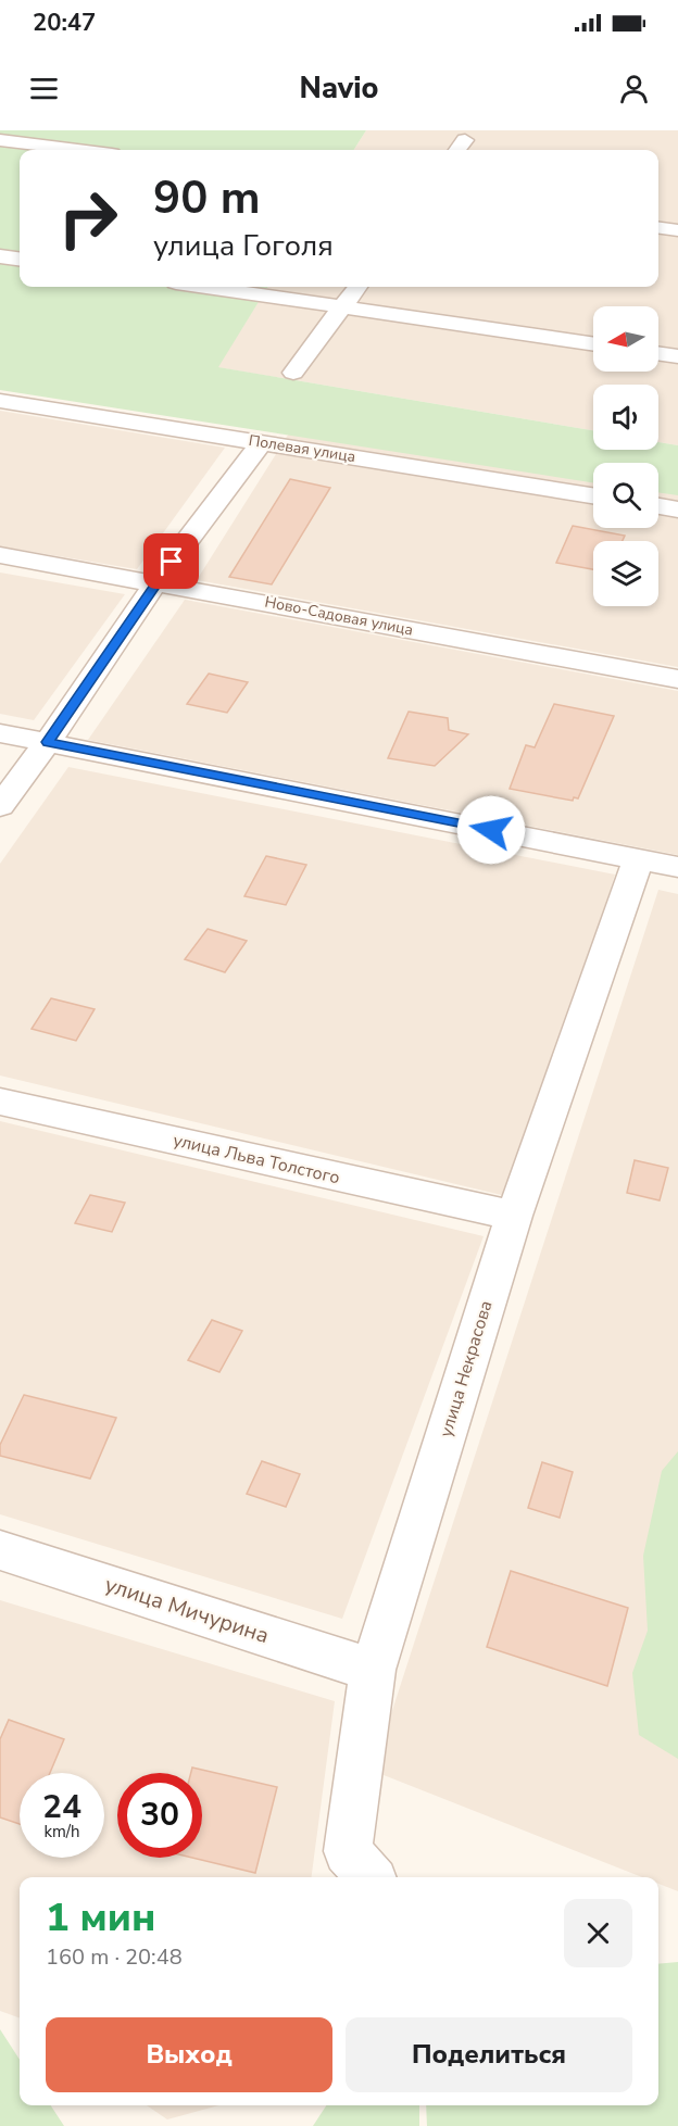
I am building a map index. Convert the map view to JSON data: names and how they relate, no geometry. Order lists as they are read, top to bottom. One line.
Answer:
{"streets":{"street":["Полевая улица","Ново-Садовая улица","улица Льва Толстого","улица Некрасова","улица Мичурина"]},"crossings":[["улица Льва Толстого","улица Некрасова"],["улица Некрасова","улица Мичурина"]],"north":"left","page":{"status":"20:47","header":"Navio","turn":["90 m","улица Гоголя"],"speed":"24 km/h","limit":"30","heading":["1 мин","160 m · 20:48"],"buttons":["Выход","Поделиться"]}}
